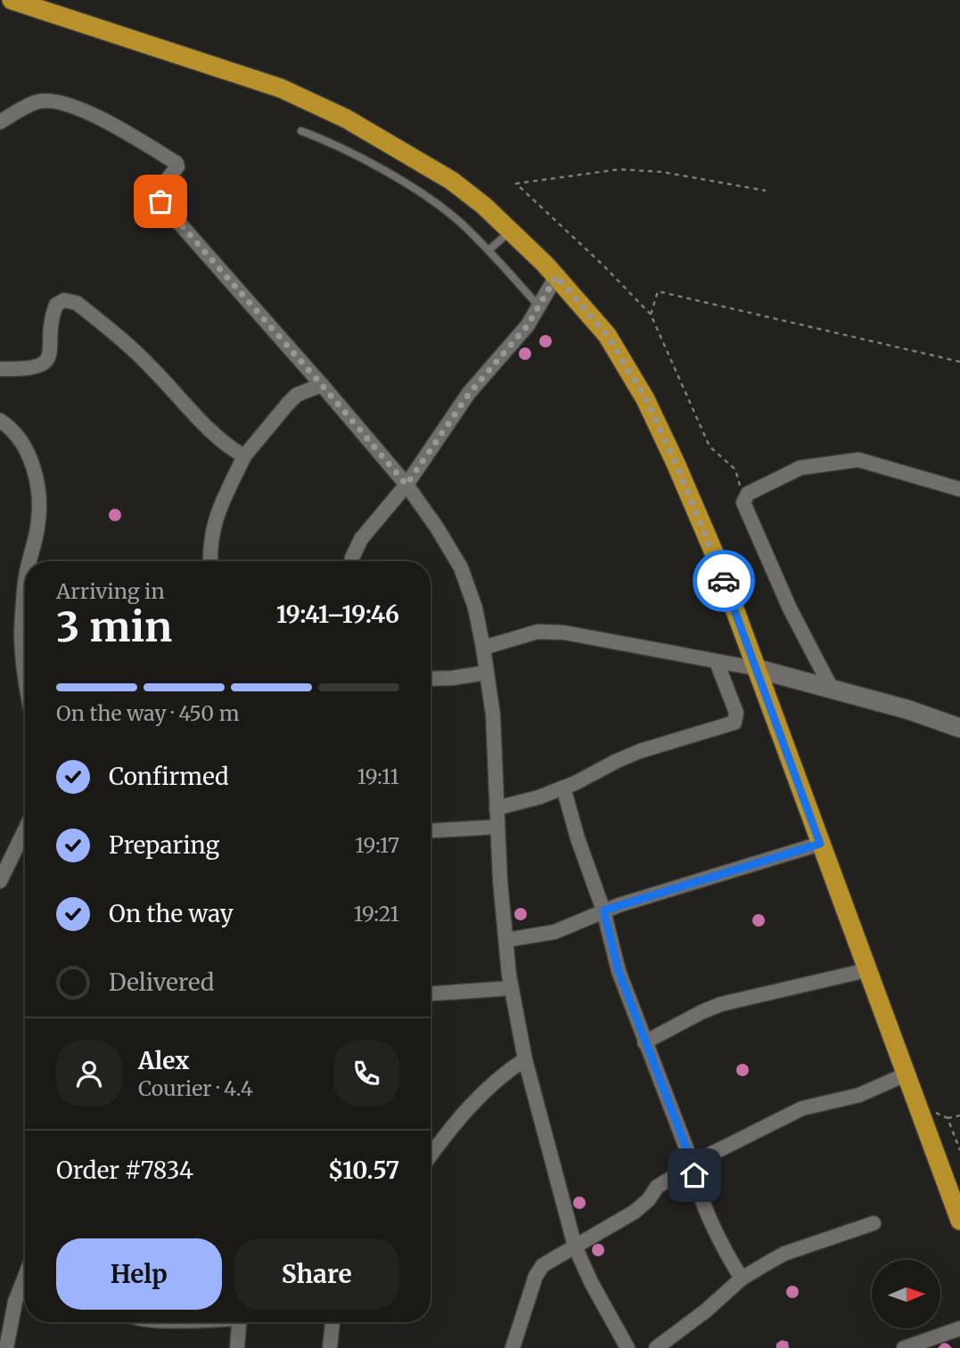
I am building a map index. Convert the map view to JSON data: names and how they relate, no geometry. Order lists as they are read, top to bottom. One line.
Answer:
{"north":"right","page":{"heading":["3 min","Arriving in","19:41–19:46"],"panel":["Alex","Courier · 4.4","Order #7834","$10.57"],"bar":"On the way · 450 m","list":[["Confirmed","19:11"],["Preparing","19:17"],["On the way","19:21"],"Delivered"],"buttons":["Help","Share"]}}
